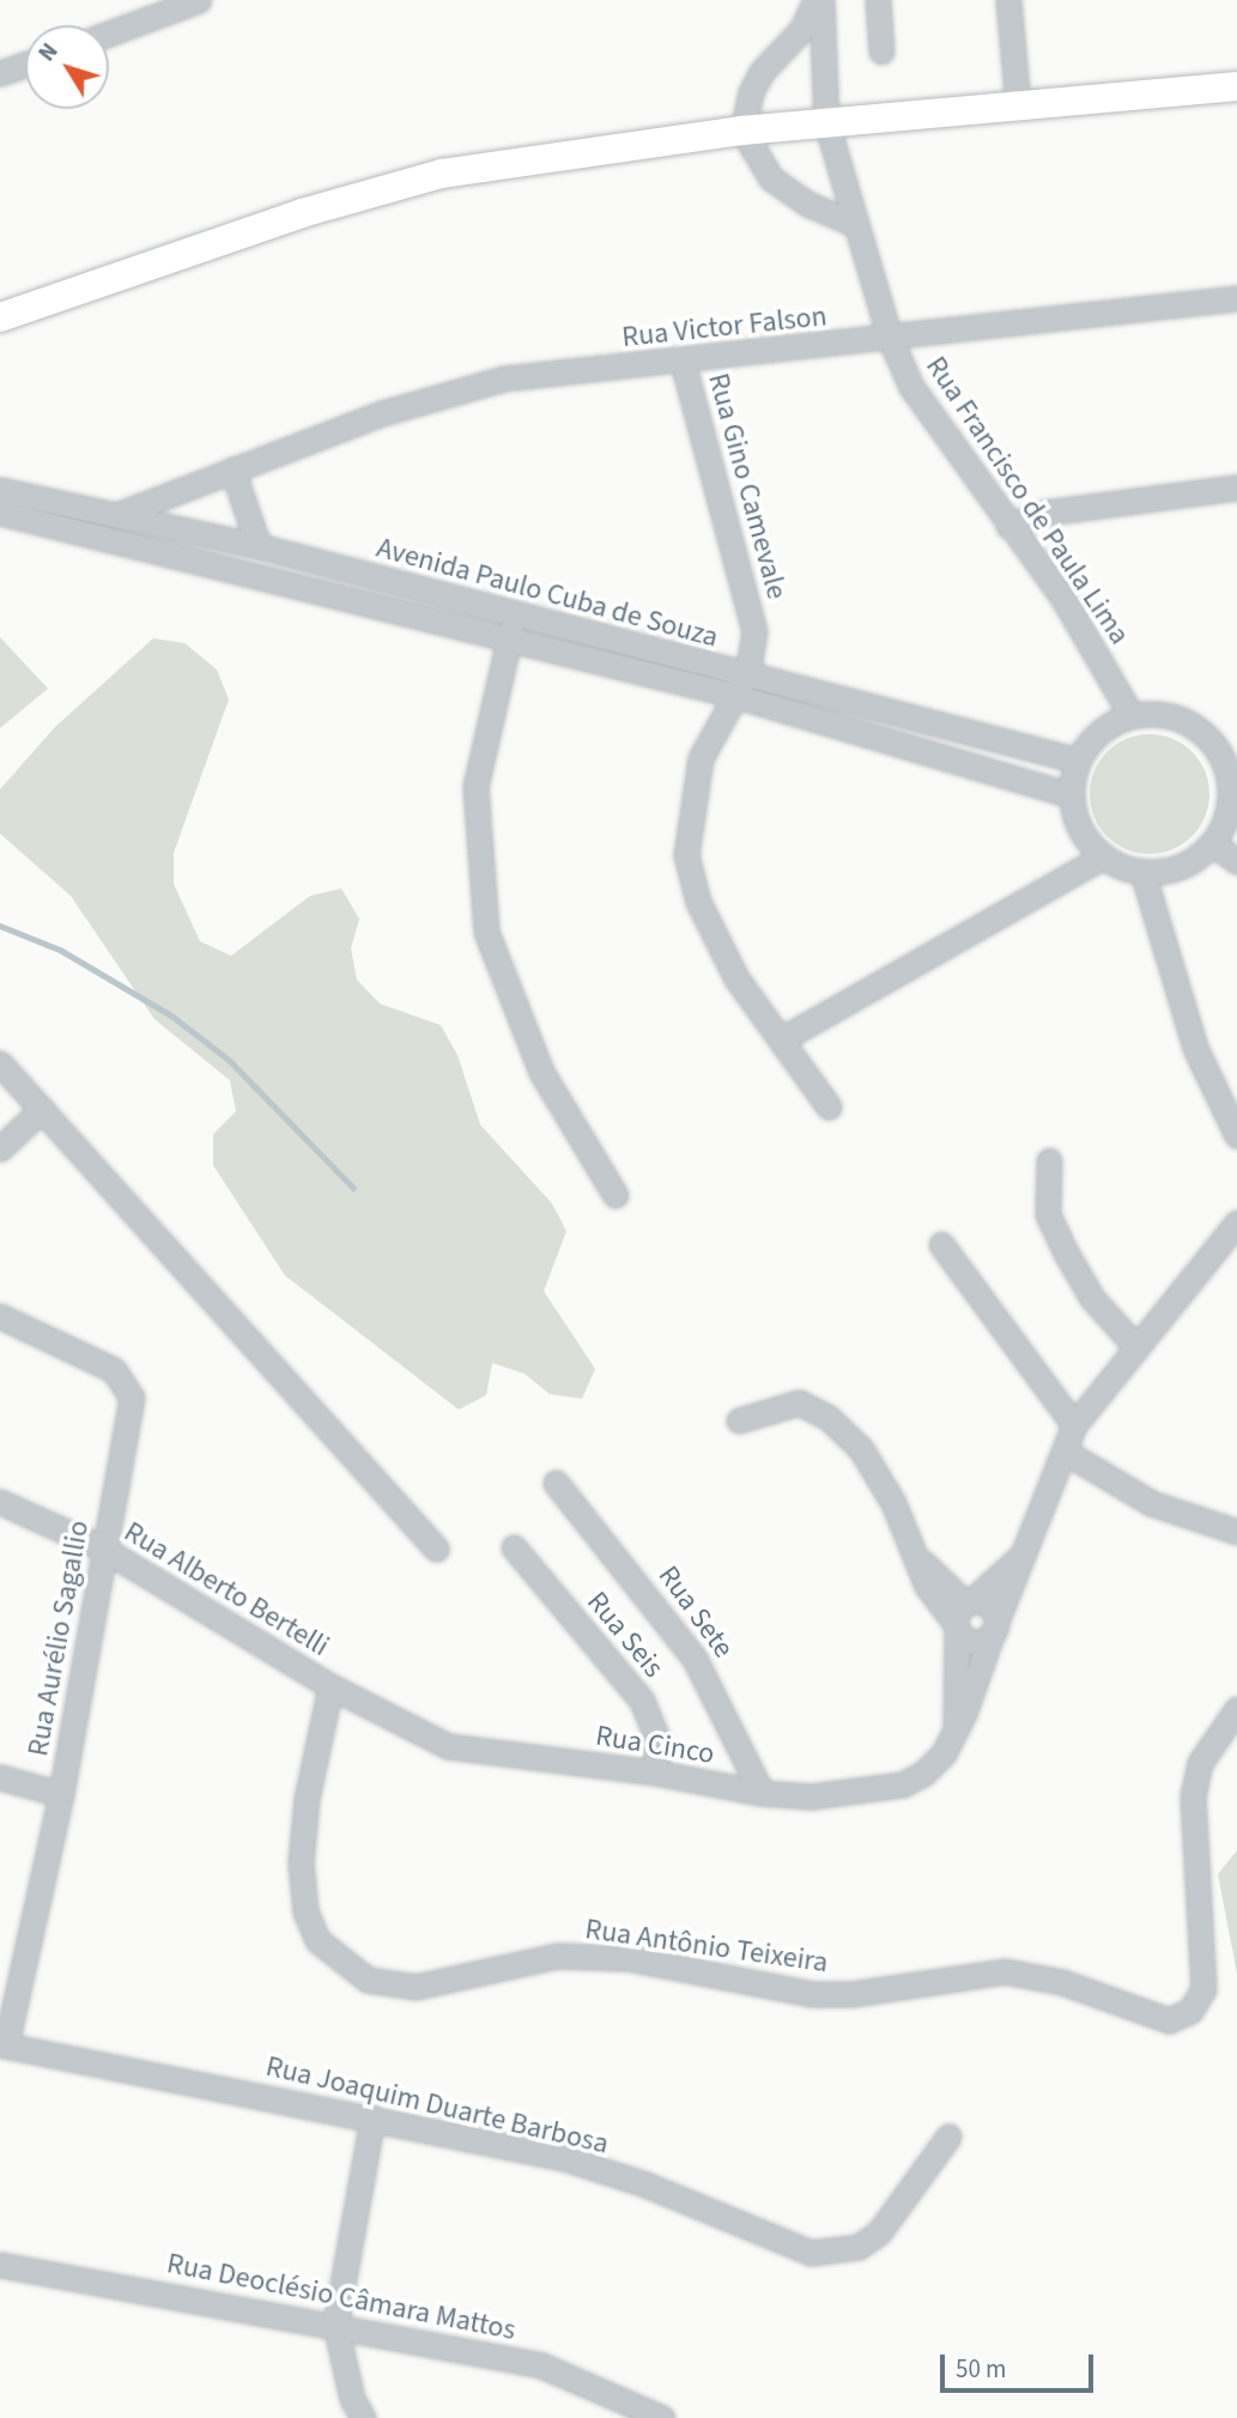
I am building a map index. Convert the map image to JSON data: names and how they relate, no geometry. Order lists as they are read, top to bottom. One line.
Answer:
{"streets":{"street":["Rua Victor Falson","Rua Gino Camevale","Rua Francisco de Paula Lima","Avenida Paulo Cuba de Souza","Rua Alberto Bertelli","Rua Sete","Rua Seis","Rua Aurélio Sagallio","Rua Cinco","Rua Antônio Teixeira","Rua Joaquim Duarte Barbosa","Rua Deoclésio Câmara Mattos"]},"crossings":[["Rua Victor Falson","Rua Gino Camevale"],["Rua Victor Falson","Rua Francisco de Paula Lima"],["Rua Victor Falson","Avenida Paulo Cuba de Souza"],["Rua Gino Camevale","Avenida Paulo Cuba de Souza"],["Rua Francisco de Paula Lima","Avenida Paulo Cuba de Souza"],["Rua Alberto Bertelli","Rua Aurélio Sagallio"],["Rua Alberto Bertelli","Rua Cinco"],["Rua Alberto Bertelli","Rua Antônio Teixeira"],["Rua Sete","Rua Cinco"],["Rua Seis","Rua Cinco"],["Rua Aurélio Sagallio","Rua Joaquim Duarte Barbosa"],["Rua Cinco","Rua Antônio Teixeira"]],"scale_bar":"50 m","north":"top left"}
